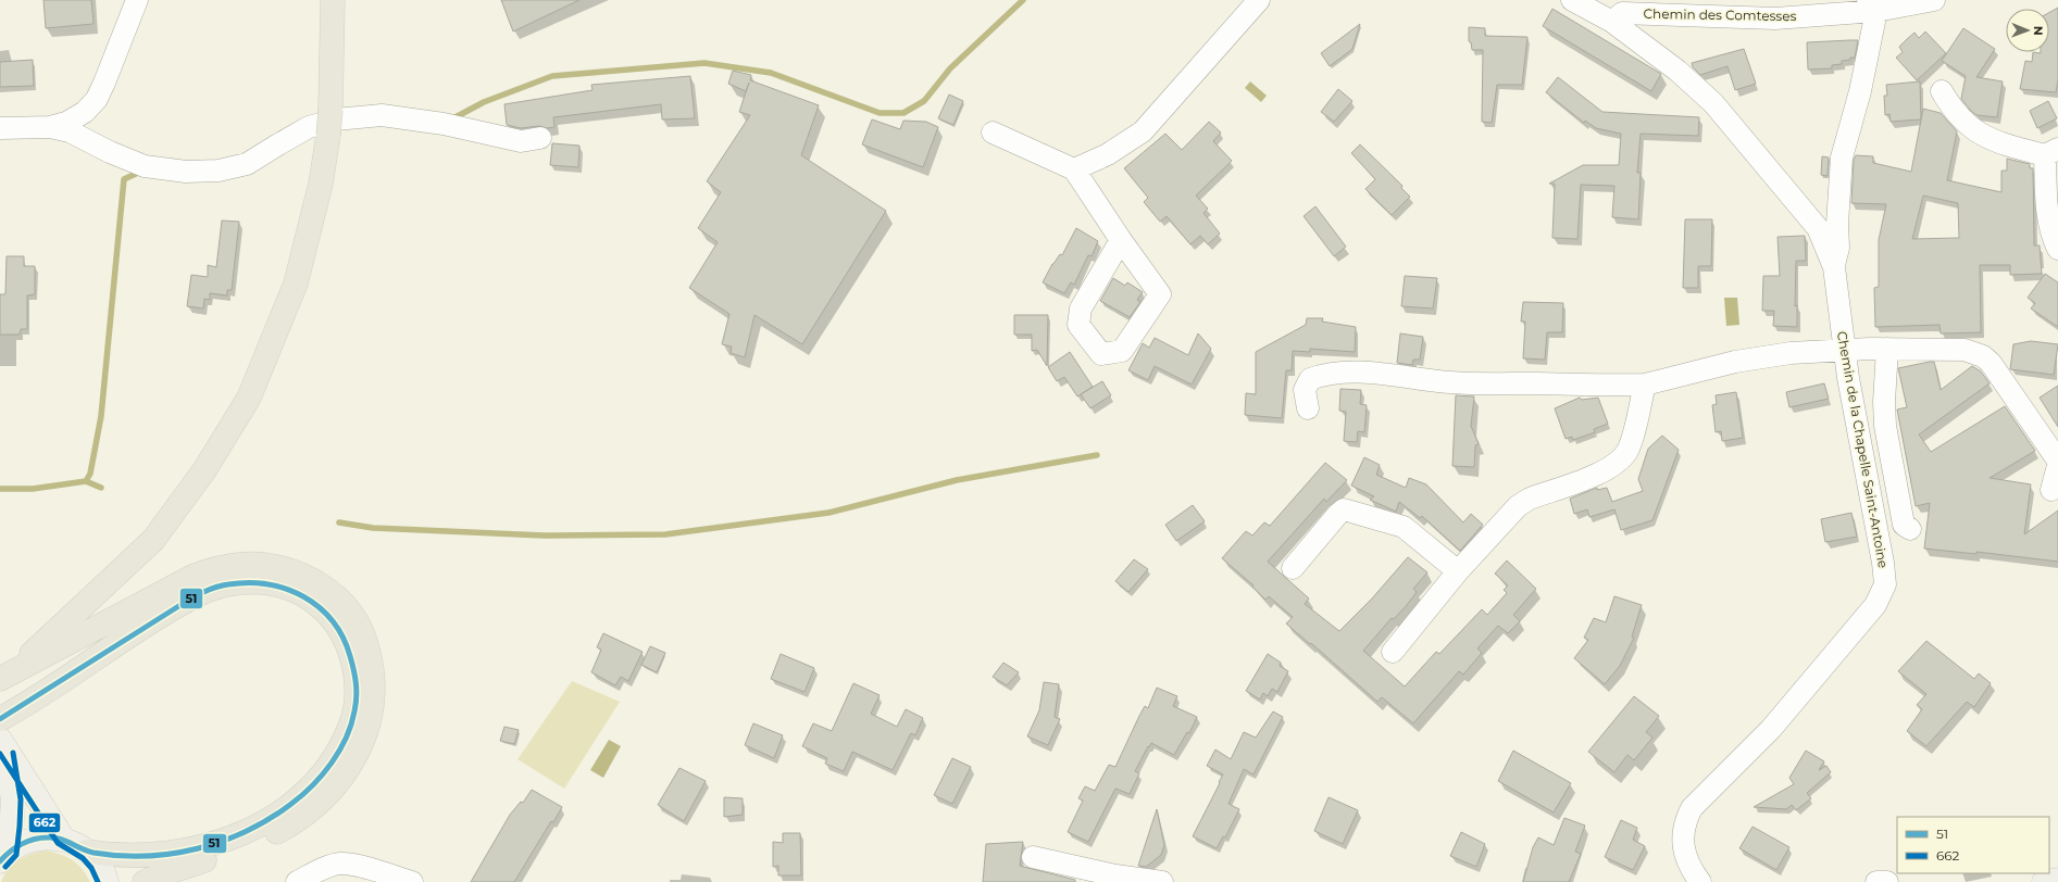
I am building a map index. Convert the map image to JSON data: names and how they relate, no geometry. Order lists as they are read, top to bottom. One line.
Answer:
{"streets":{"street":["Chemin des Comtesses","Chemin de la Chapelle Saint-Antoine"]},"crossings":[["Chemin des Comtesses","Chemin de la Chapelle Saint-Antoine"]],"lines":["transit line 51","transit line 662"],"legend":["51","662"],"north":"right"}
